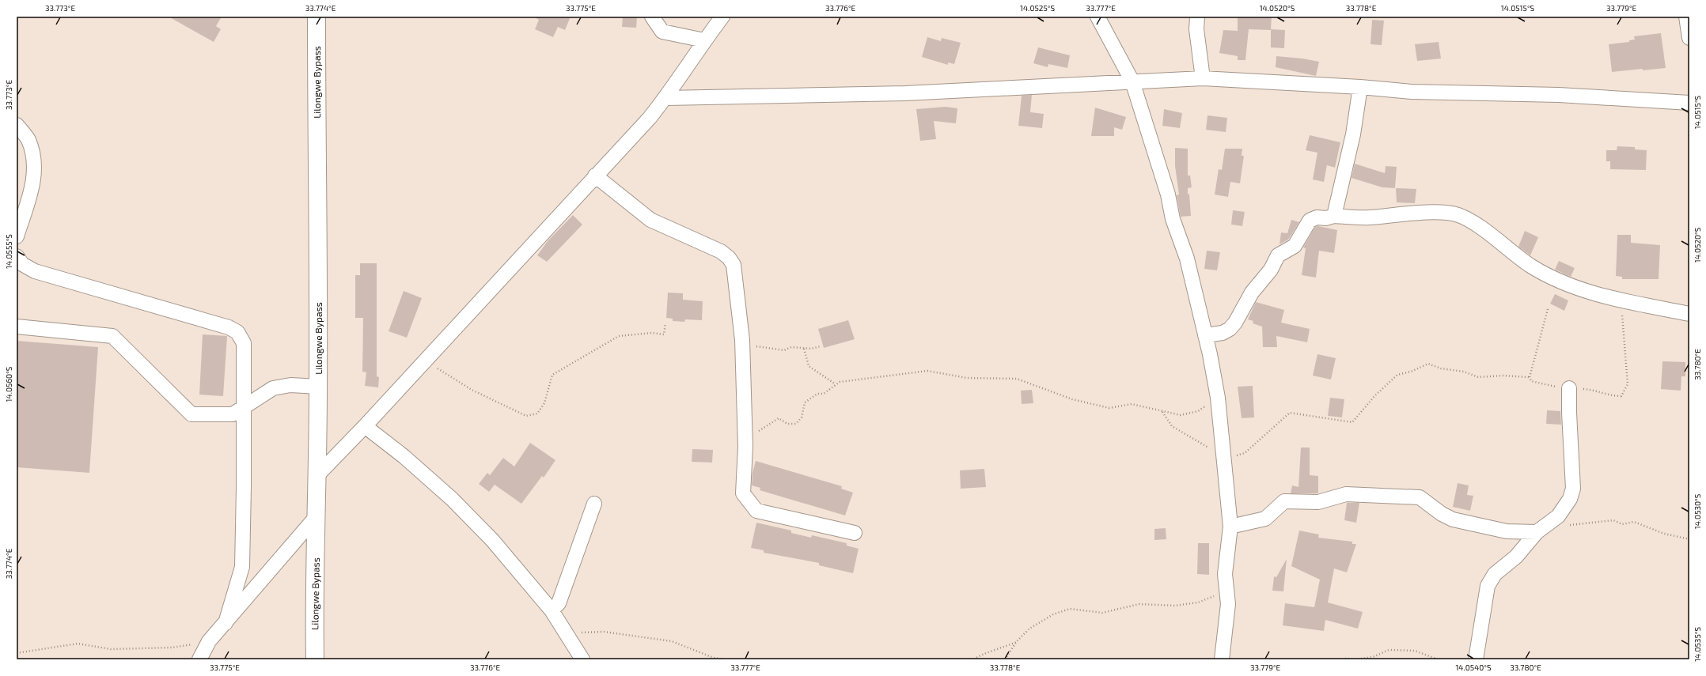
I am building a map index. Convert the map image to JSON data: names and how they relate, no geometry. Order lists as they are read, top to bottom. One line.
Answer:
{"streets":{"main road":["Lilongwe Bypass"]},"coordinates":["33.773°E","33.774°E","33.775°E","33.776°E","14.0525°S","33.777°E","14.0520°S","33.778°E","14.0515°S","33.779°E","14.0555°S","33.780°E","14.0560°S","14.0530°S","14.0535°S","14.0540°S"]}
